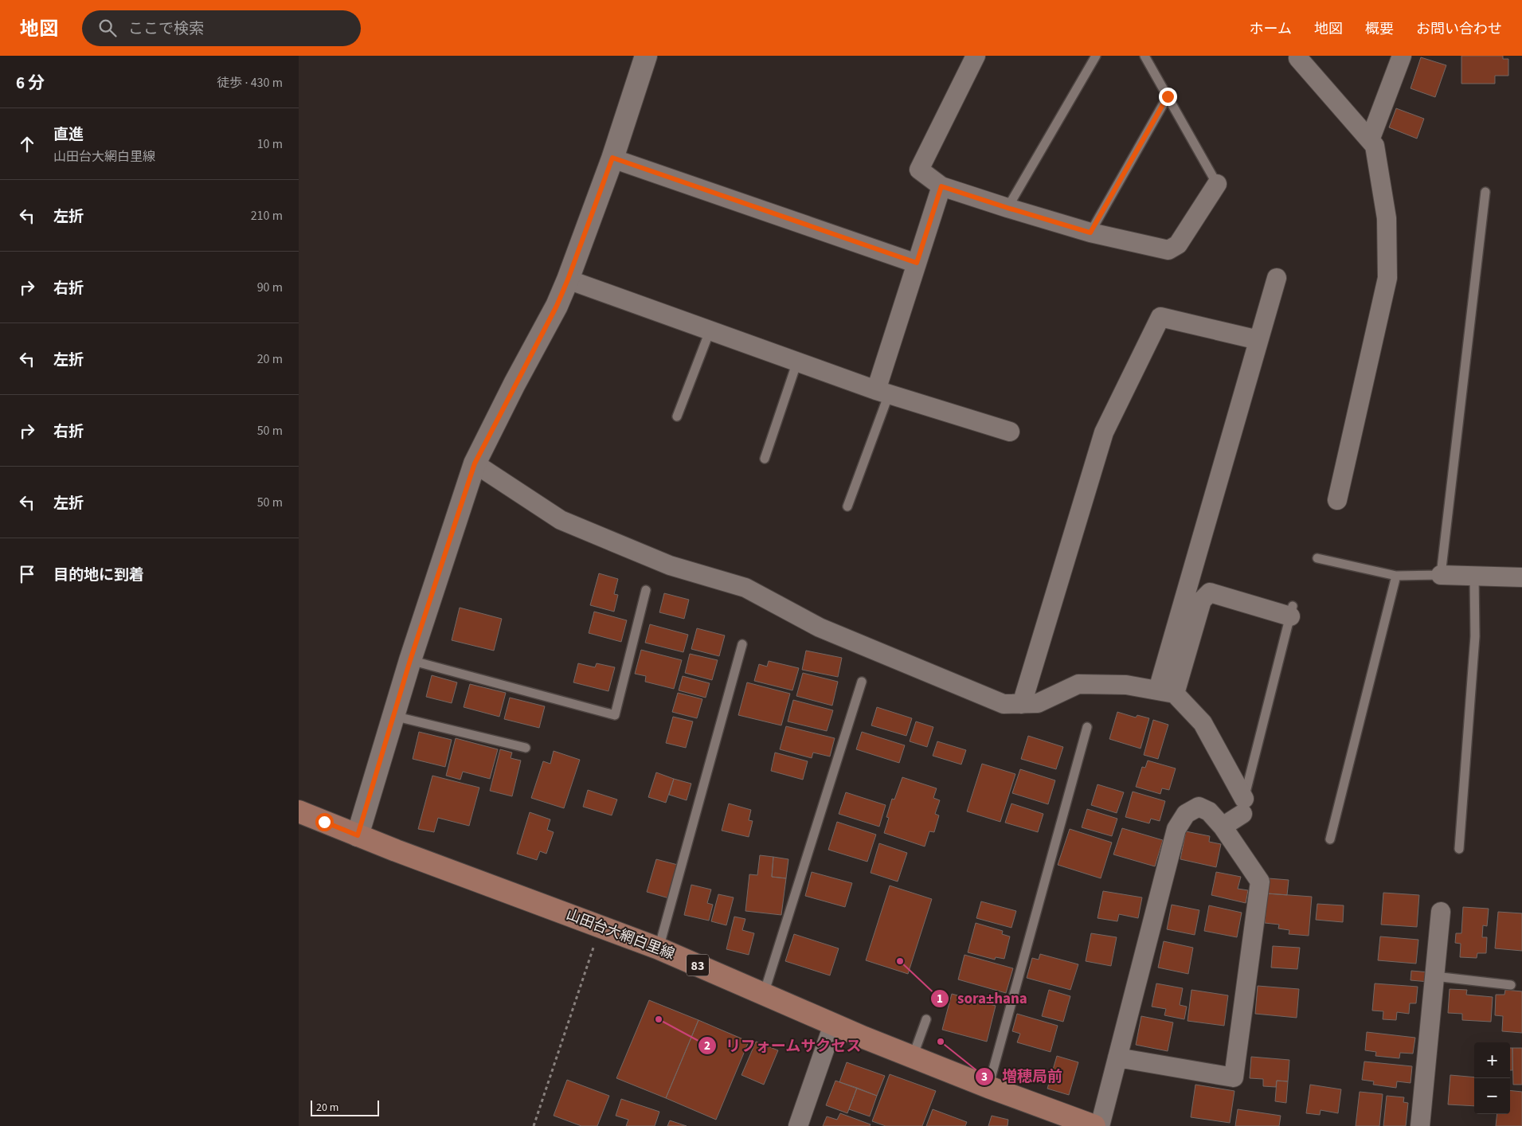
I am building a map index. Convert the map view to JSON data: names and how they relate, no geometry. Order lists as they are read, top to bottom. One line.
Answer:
{"streets":{"main road":["山田台大網白里線","83"]},"places":["sora±hana","リフォームサクセス","増穂局前"],"scale_bar":"20 m","page":{"header":"地図","search":"ここで検索","nav":["ホーム","地図","概要","お問い合わせ"],"heading":["6 分","徒歩 · 430 m"],"list":[["直進","山田台大網白里線","10 m"],["左折","210 m"],["右折","90 m"],["左折","20 m"],["右折","50 m"],["左折","50 m"],"目的地に到着"],"map_buttons":["+","−"],"scale":"20 m"}}
